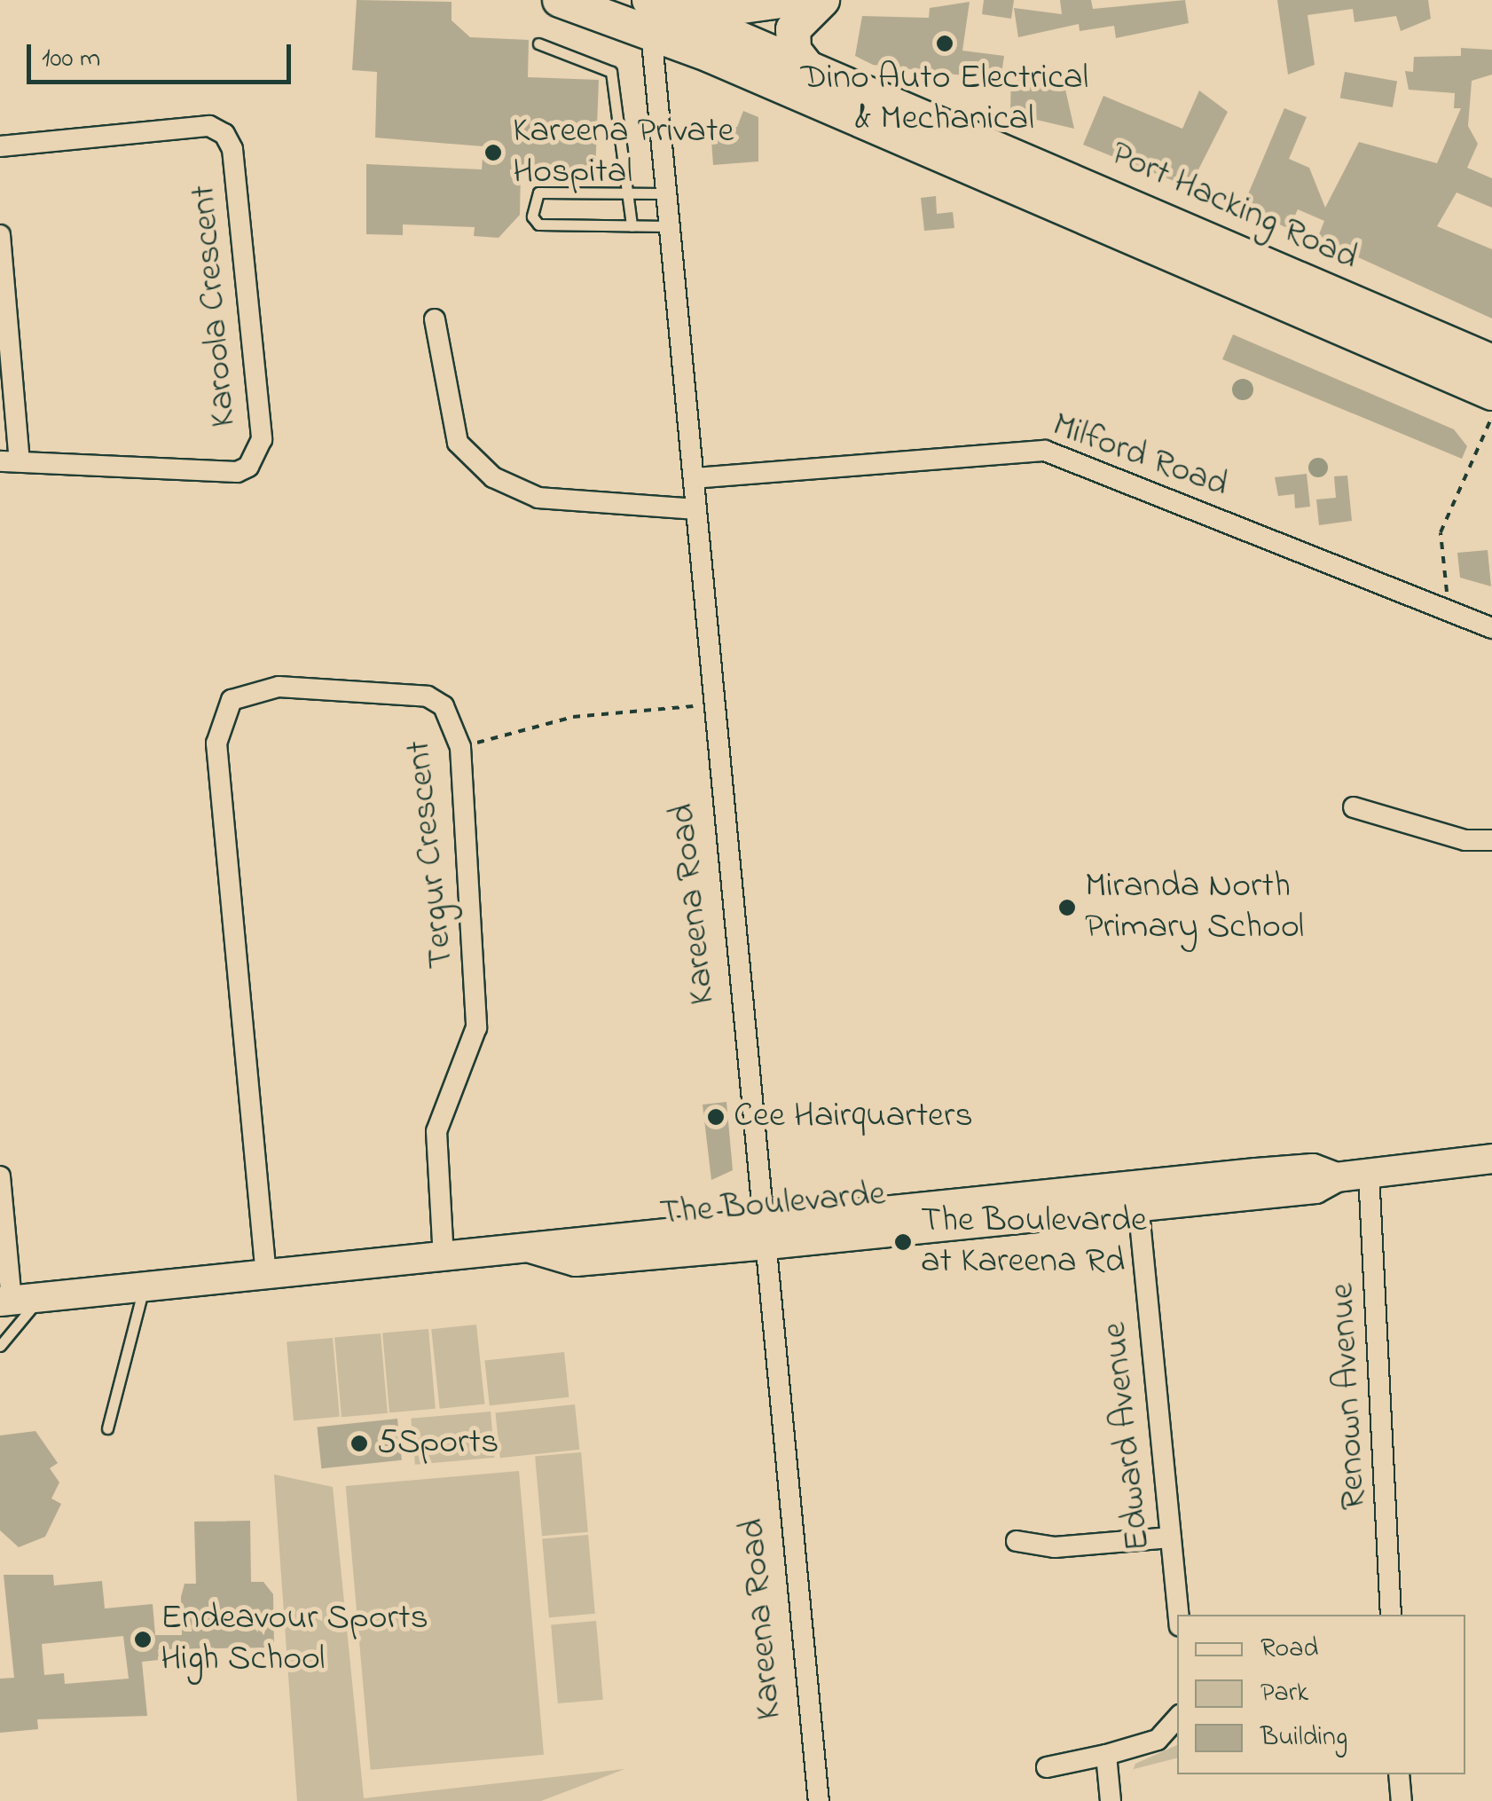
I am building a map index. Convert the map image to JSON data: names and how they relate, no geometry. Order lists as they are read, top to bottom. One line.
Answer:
{"streets":{"main road":["Port Hacking Road","The Boulevarde"],"street":["Karoola Crescent","Milford Road","Tergur Crescent","Kareena Road","Renown Avenue","Edward Avenue"]},"crossings":[["Port Hacking Road","Kareena Road"],["Milford Road","Kareena Road"],["Tergur Crescent","The Boulevarde"],["Kareena Road","The Boulevarde"],["The Boulevarde","Renown Avenue"],["The Boulevarde","Edward Avenue"]],"places":["Dino Auto Electrical & Mechanical","Kareena Private Hospital","Miranda North Primary School","Cee Hairquarters","The Boulevarde at Kareena Rd","5Sports","Endeavour Sports High School"],"legend":["Road","Park","Building"],"scale_bar":"100 m"}
